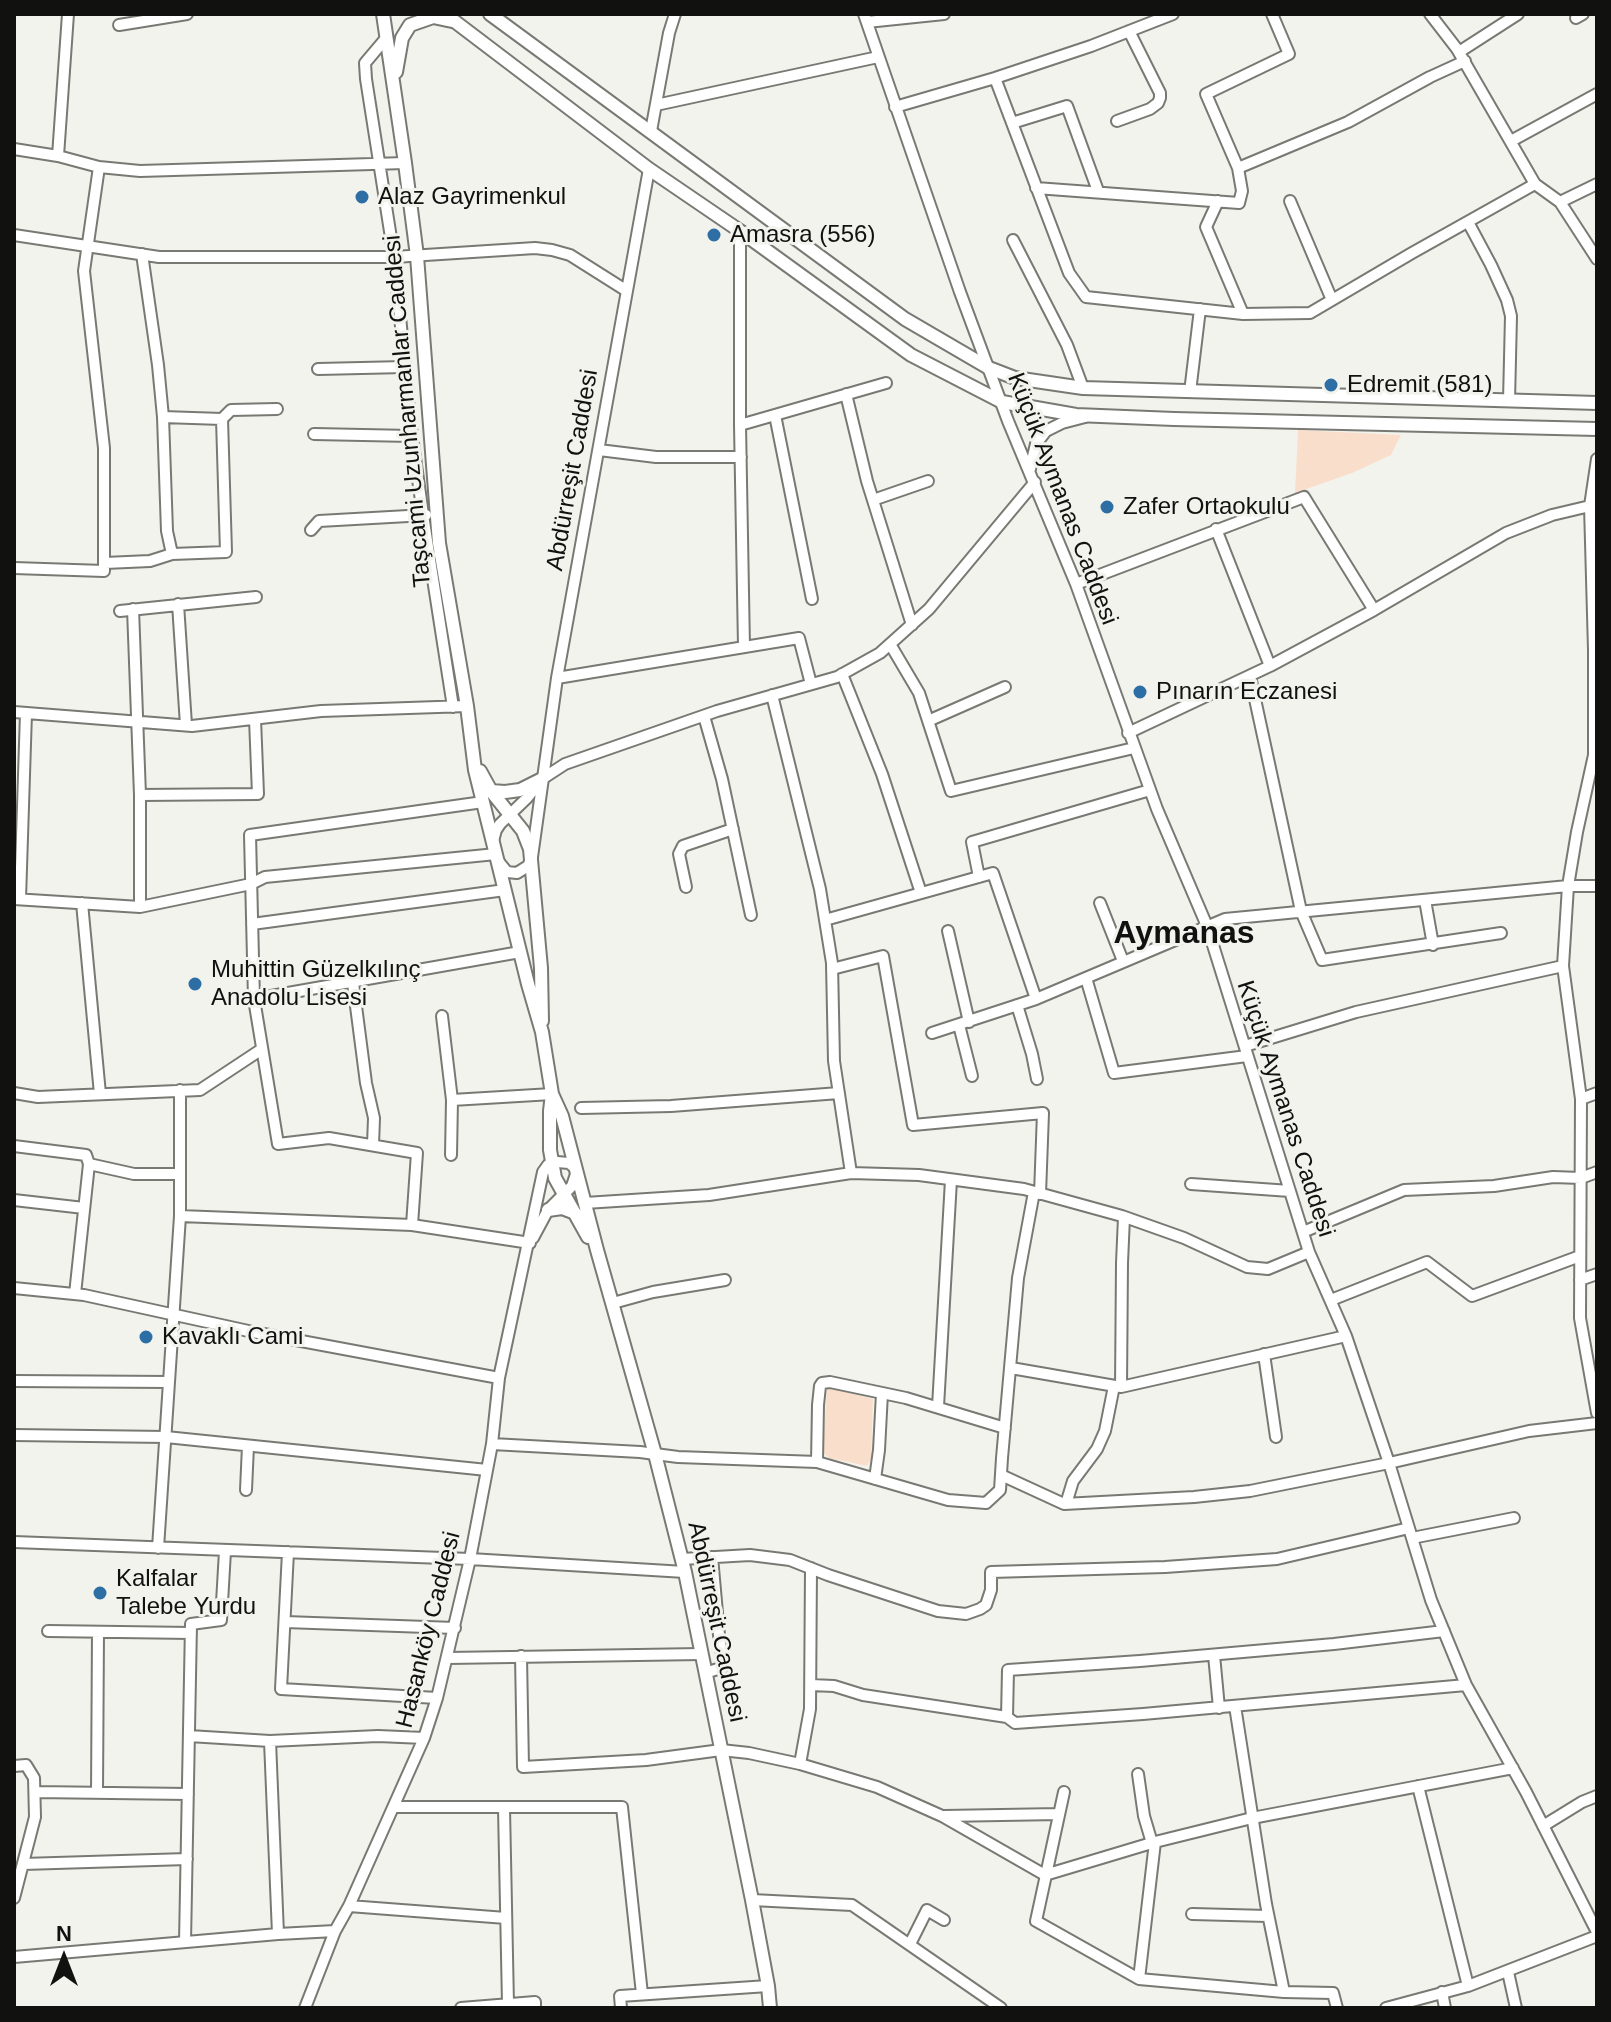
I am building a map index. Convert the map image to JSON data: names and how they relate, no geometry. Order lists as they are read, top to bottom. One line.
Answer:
{"streets":{"main road":["Taşcami Uzunharmanlar Caddesi","Abdürreşit Caddesi"],"street":["Küçük Aymanas Caddesi","Hasanköy Caddesi"]},"crossings":[["Taşcami Uzunharmanlar Caddesi","Abdürreşit Caddesi"],["Abdürreşit Caddesi","Hasanköy Caddesi"]],"districts":["Aymanas"],"places":["Alaz Gayrimenkul","Amasra (556)","Edremit (581)","Zafer Ortaokulu","Pınarın Eczanesi","Muhittin Güzelkılınç Anadolu Lisesi","Kavaklı Cami","Kalfalar Talebe Yurdu"],"north":"top"}
